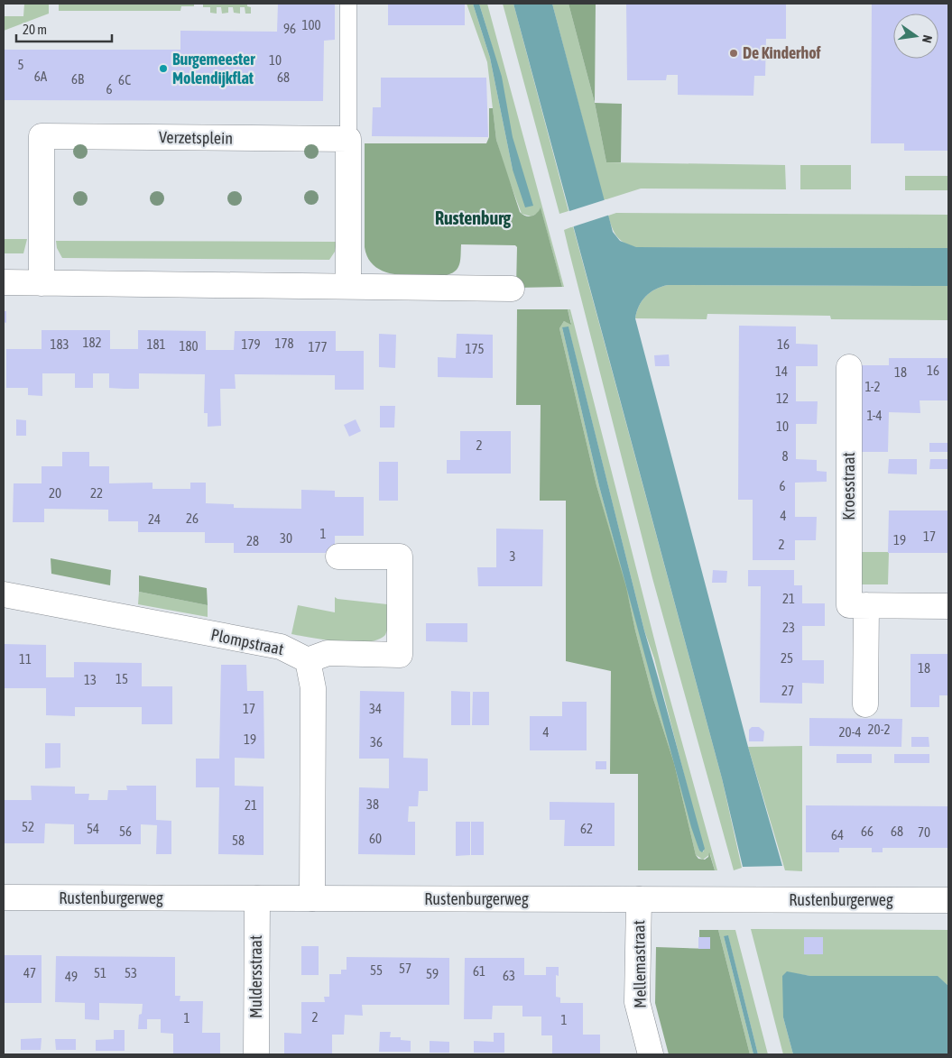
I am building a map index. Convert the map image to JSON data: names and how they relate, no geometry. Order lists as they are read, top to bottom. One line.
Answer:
{"streets":{"street":["Verzetsplein","Kroesstraat","Plompstraat","Rustenburgerweg","Mellemastraat","Muldersstraat"]},"crossings":[["Rustenburgerweg","Mellemastraat"],["Rustenburgerweg","Muldersstraat"]],"districts":["Rustenburg"],"places":["De Kinderhof","Burgemeester Molendijkflat"],"house_numbers":["100","96","10","5","6A","68","6B","6C","6","182","178","183","181","179","16","180","177","175","16","14","18","1-2","12","1-4","10","2","8","6","20","22","4","26","24","1","17","30","19","28","2","3","21","23","25","11","18","15","13","27","17","34","20-2","4","20-4","19","36","38","21","52","54","62","56","66","68","70","64","60","58","57","55","61","47","51","53","59","63","49","2","1","1"],"scale_bar":"20 m","north":"right"}
